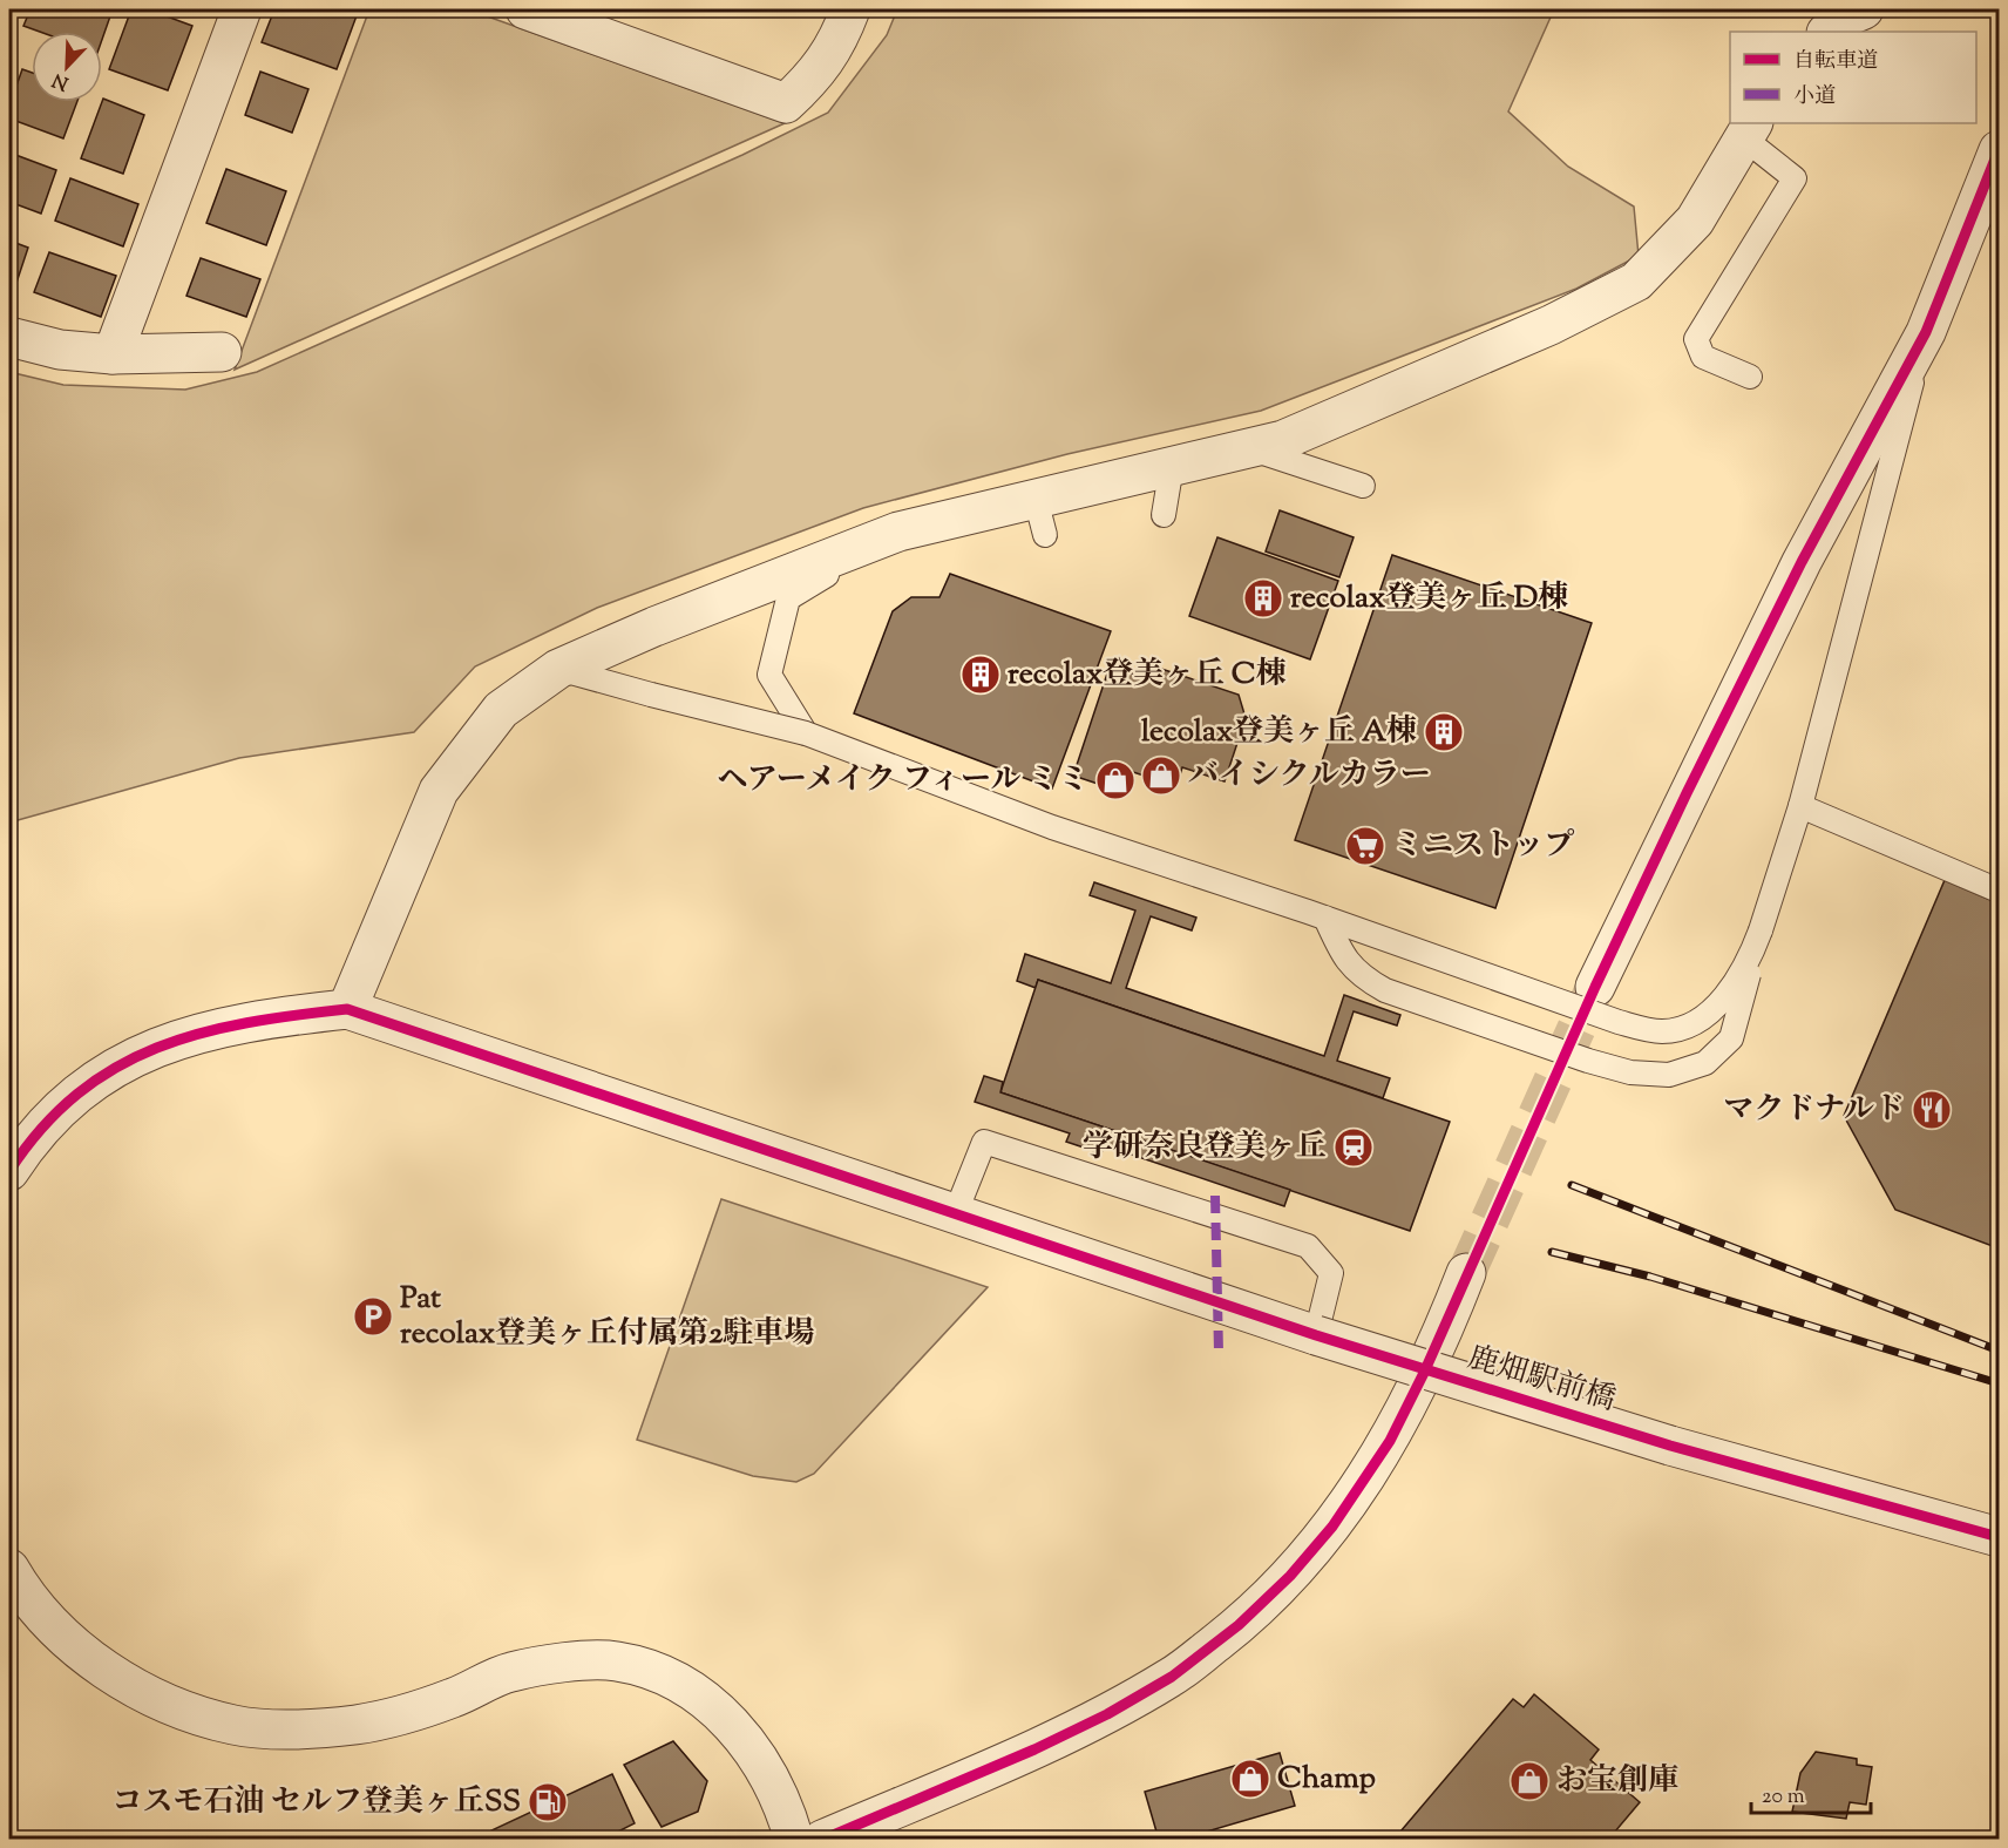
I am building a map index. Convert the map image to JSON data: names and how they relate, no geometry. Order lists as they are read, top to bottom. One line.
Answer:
{"streets":{"street":["鹿畑駅前橋"]},"places":{"building":["recolax登美ヶ丘 D棟","recolax登美ヶ丘 C棟","lecolax登美ヶ丘 A棟"],"shop":["バイシクルカラー","ヘアーメイク フィール ミミ","Champ","お宝創庫"],"supermarket":["ミニストップ"],"restaurant":["マクドナルド"],"station":["学研奈良登美ヶ丘"],"parking":["Pat recolax登美ヶ丘付属第2駐車場"],"fuel station":["コスモ石油 セルフ登美ヶ丘SS"]},"legend":["自転車道","小道"],"scale_bar":"20 m","north":"bottom left"}
